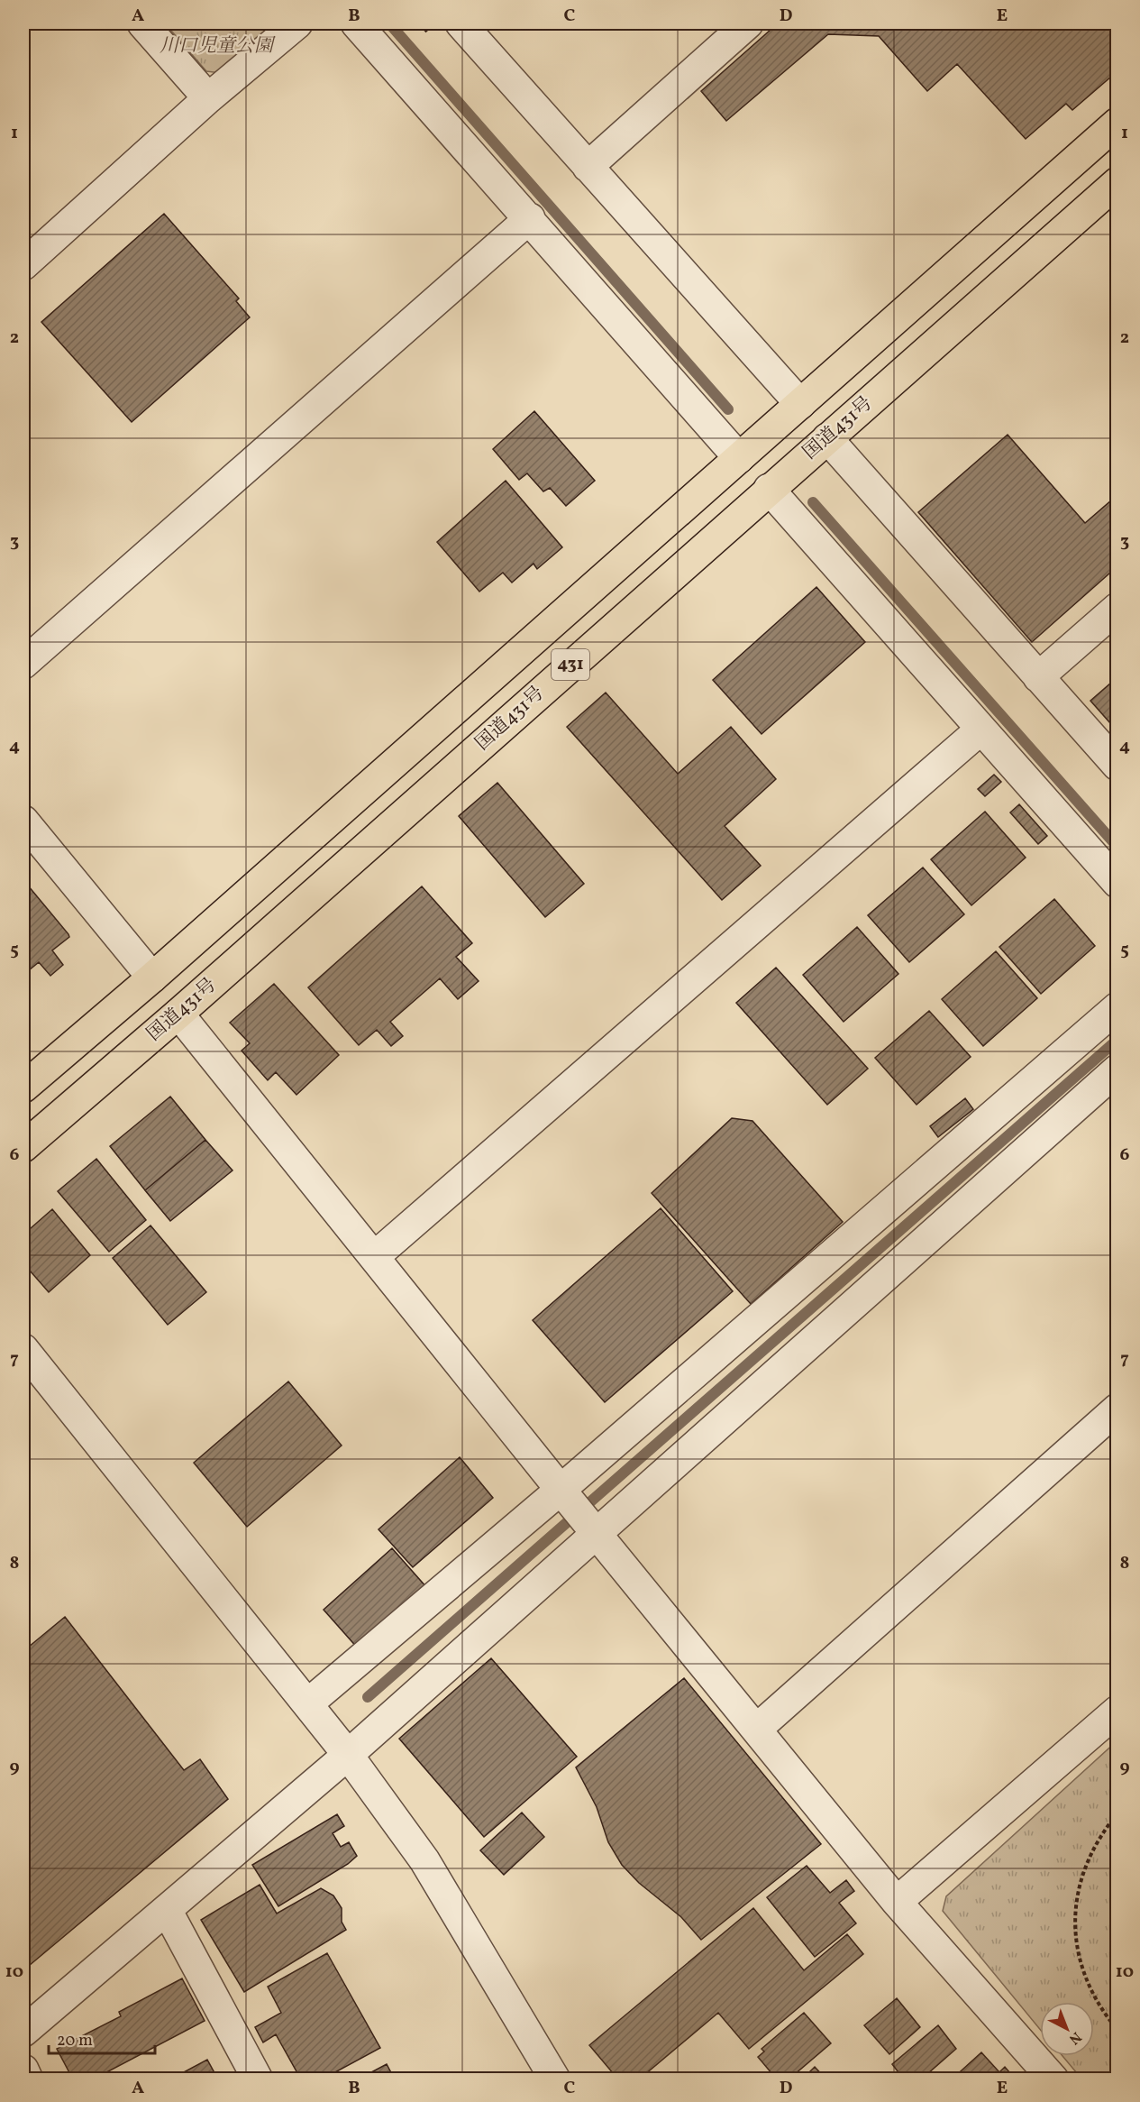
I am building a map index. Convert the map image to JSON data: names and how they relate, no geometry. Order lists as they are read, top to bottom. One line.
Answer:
{"streets":{"highway":["国道431号","431"]},"parks":["川口児童公園"],"scale_bar":"20 m","north":"bottom right","grid":{"columns":["A","B","C","D","E"],"rows":["1","2","3","4","5","6","7","8","9","10"]}}
